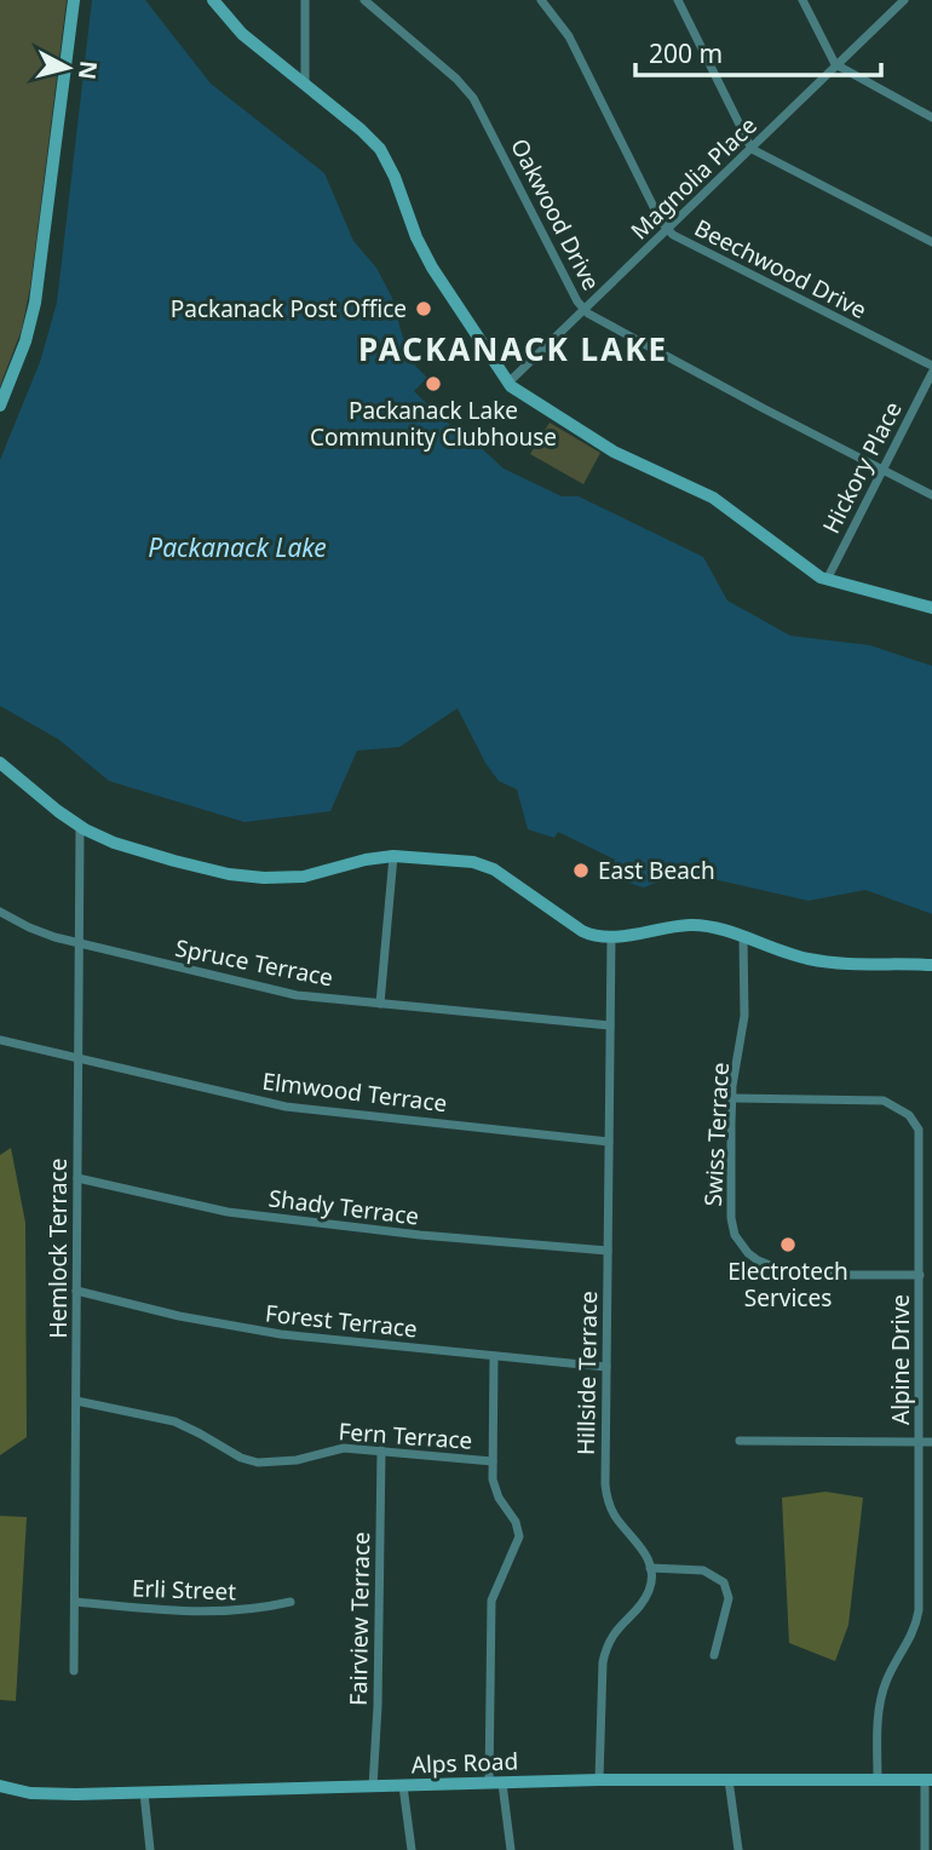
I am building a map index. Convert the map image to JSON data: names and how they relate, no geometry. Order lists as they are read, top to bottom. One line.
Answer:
{"streets":{"street":["Magnolia Place","Oakwood Drive","Beechwood Drive","Hickory Place","Spruce Terrace","Elmwood Terrace","Swiss Terrace","Shady Terrace","Hemlock Terrace","Forest Terrace","Alpine Drive","Hillside Terrace","Fern Terrace","Erli Street","Fairview Terrace","Alps Road"]},"crossings":[["Magnolia Place","Oakwood Drive"],["Magnolia Place","Beechwood Drive"],["Oakwood Drive","Hickory Place"],["Spruce Terrace","Hemlock Terrace"],["Spruce Terrace","Hillside Terrace"],["Elmwood Terrace","Hemlock Terrace"],["Elmwood Terrace","Hillside Terrace"],["Swiss Terrace","Alpine Drive"],["Shady Terrace","Hemlock Terrace"],["Shady Terrace","Hillside Terrace"],["Hemlock Terrace","Forest Terrace"],["Hemlock Terrace","Fern Terrace"],["Hemlock Terrace","Erli Street"],["Forest Terrace","Hillside Terrace"],["Alpine Drive","Alps Road"],["Fern Terrace","Fairview Terrace"],["Fairview Terrace","Alps Road"]],"districts":["PACKANACK LAKE"],"water":["Packanack Lake"],"places":["Packanack Post Office","Packanack Lake Community Clubhouse","East Beach","Electrotech Services"],"scale_bar":"200 m","north":"right"}
